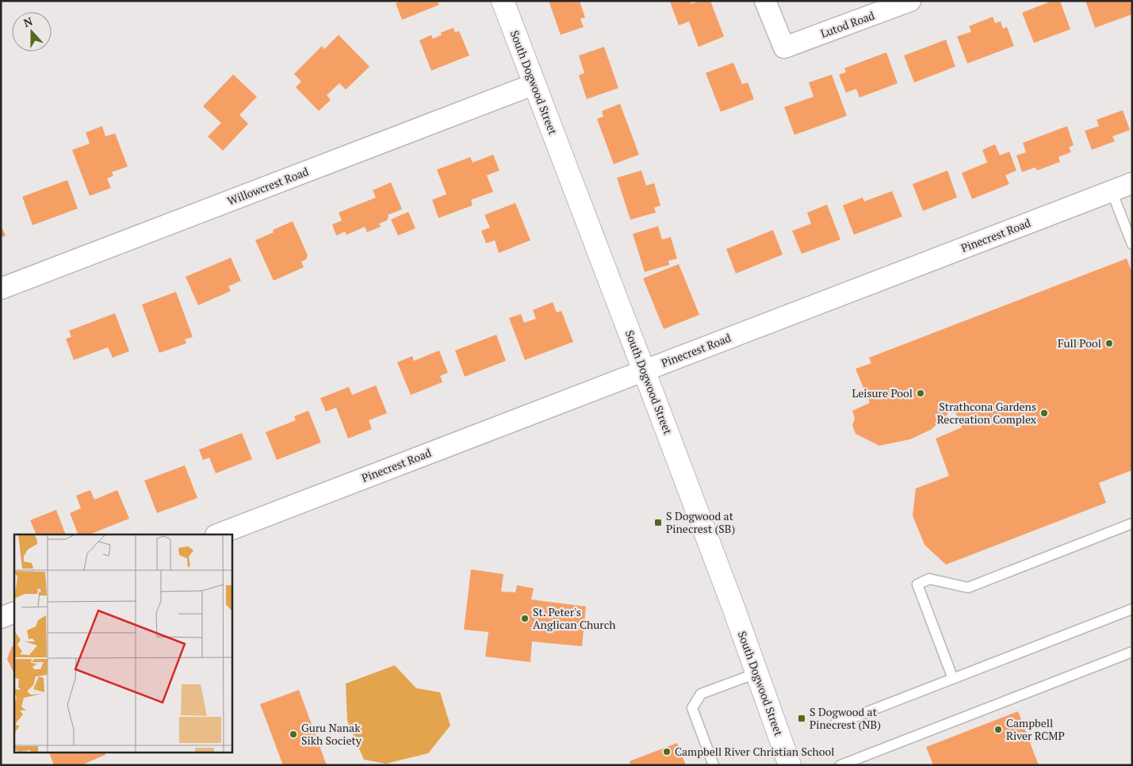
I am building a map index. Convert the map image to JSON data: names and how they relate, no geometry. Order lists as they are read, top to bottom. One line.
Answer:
{"streets":{"main road":["South Dogwood Street"],"street":["Lutod Road","Willowcrest Road","Pinecrest Road"]},"crossings":[["South Dogwood Street","Willowcrest Road"],["South Dogwood Street","Pinecrest Road"]],"places":{"other":["Full Pool","Leisure Pool","Strathcona Gardens Recreation Complex","St. Peter's Anglican Church","Campbell River RCMP","Guru Nanak Sikh Society","Campbell River Christian School"],"transit":["S Dogwood at Pinecrest (SB)","S Dogwood at Pinecrest (NB)"]},"north":"top"}
